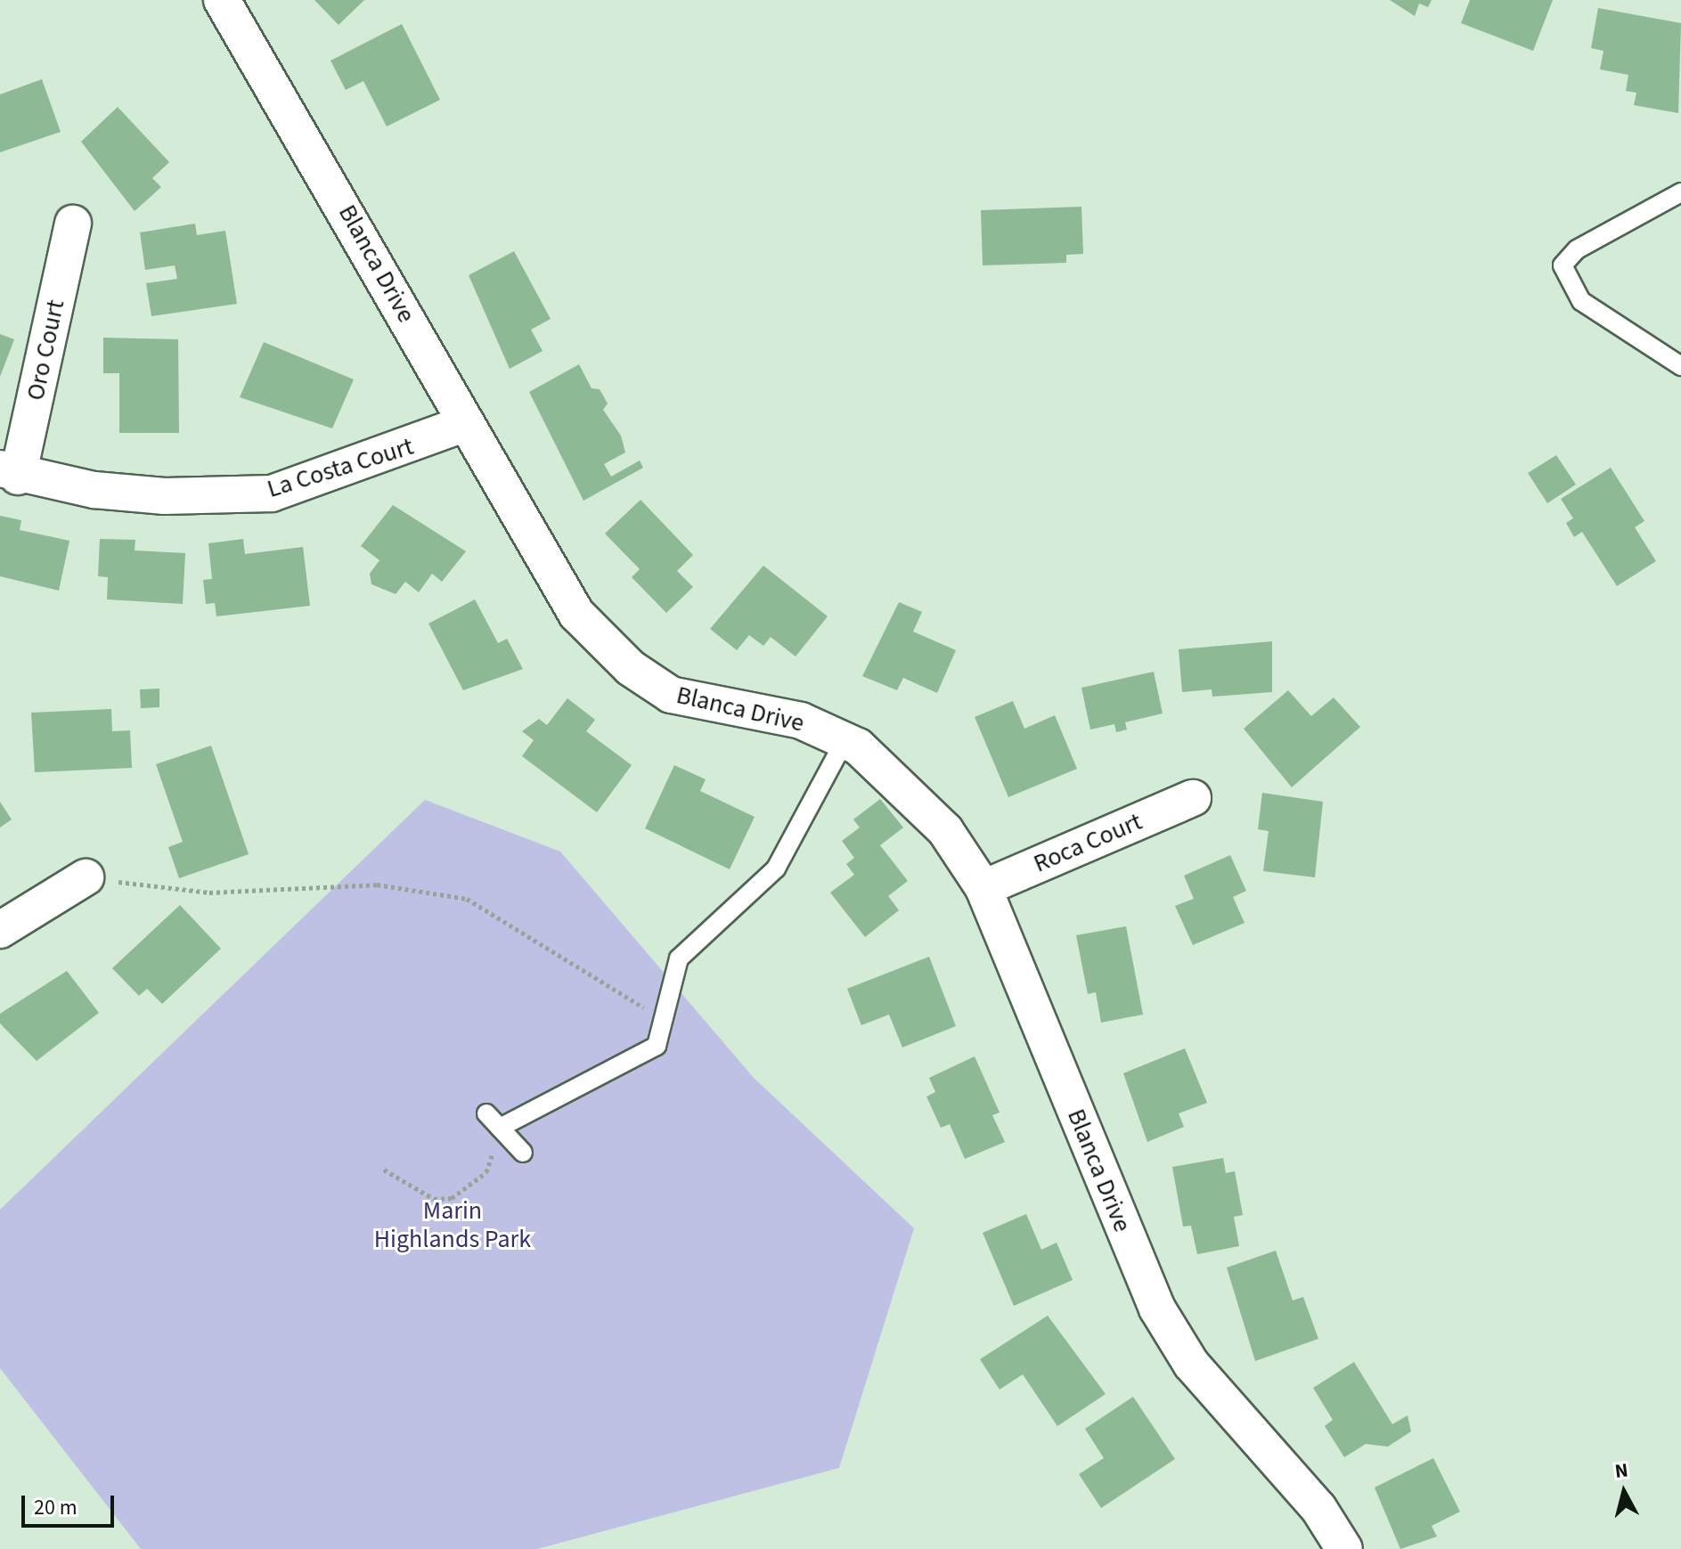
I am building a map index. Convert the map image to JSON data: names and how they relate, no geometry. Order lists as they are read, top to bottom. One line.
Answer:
{"streets":{"street":["Blanca Drive","Oro Court","La Costa Court","Roca Court"]},"crossings":[["Blanca Drive","La Costa Court"],["Blanca Drive","Roca Court"],["Oro Court","La Costa Court"]],"parks":["Marin Highlands Park"],"scale_bar":"20 m","north":"top"}
